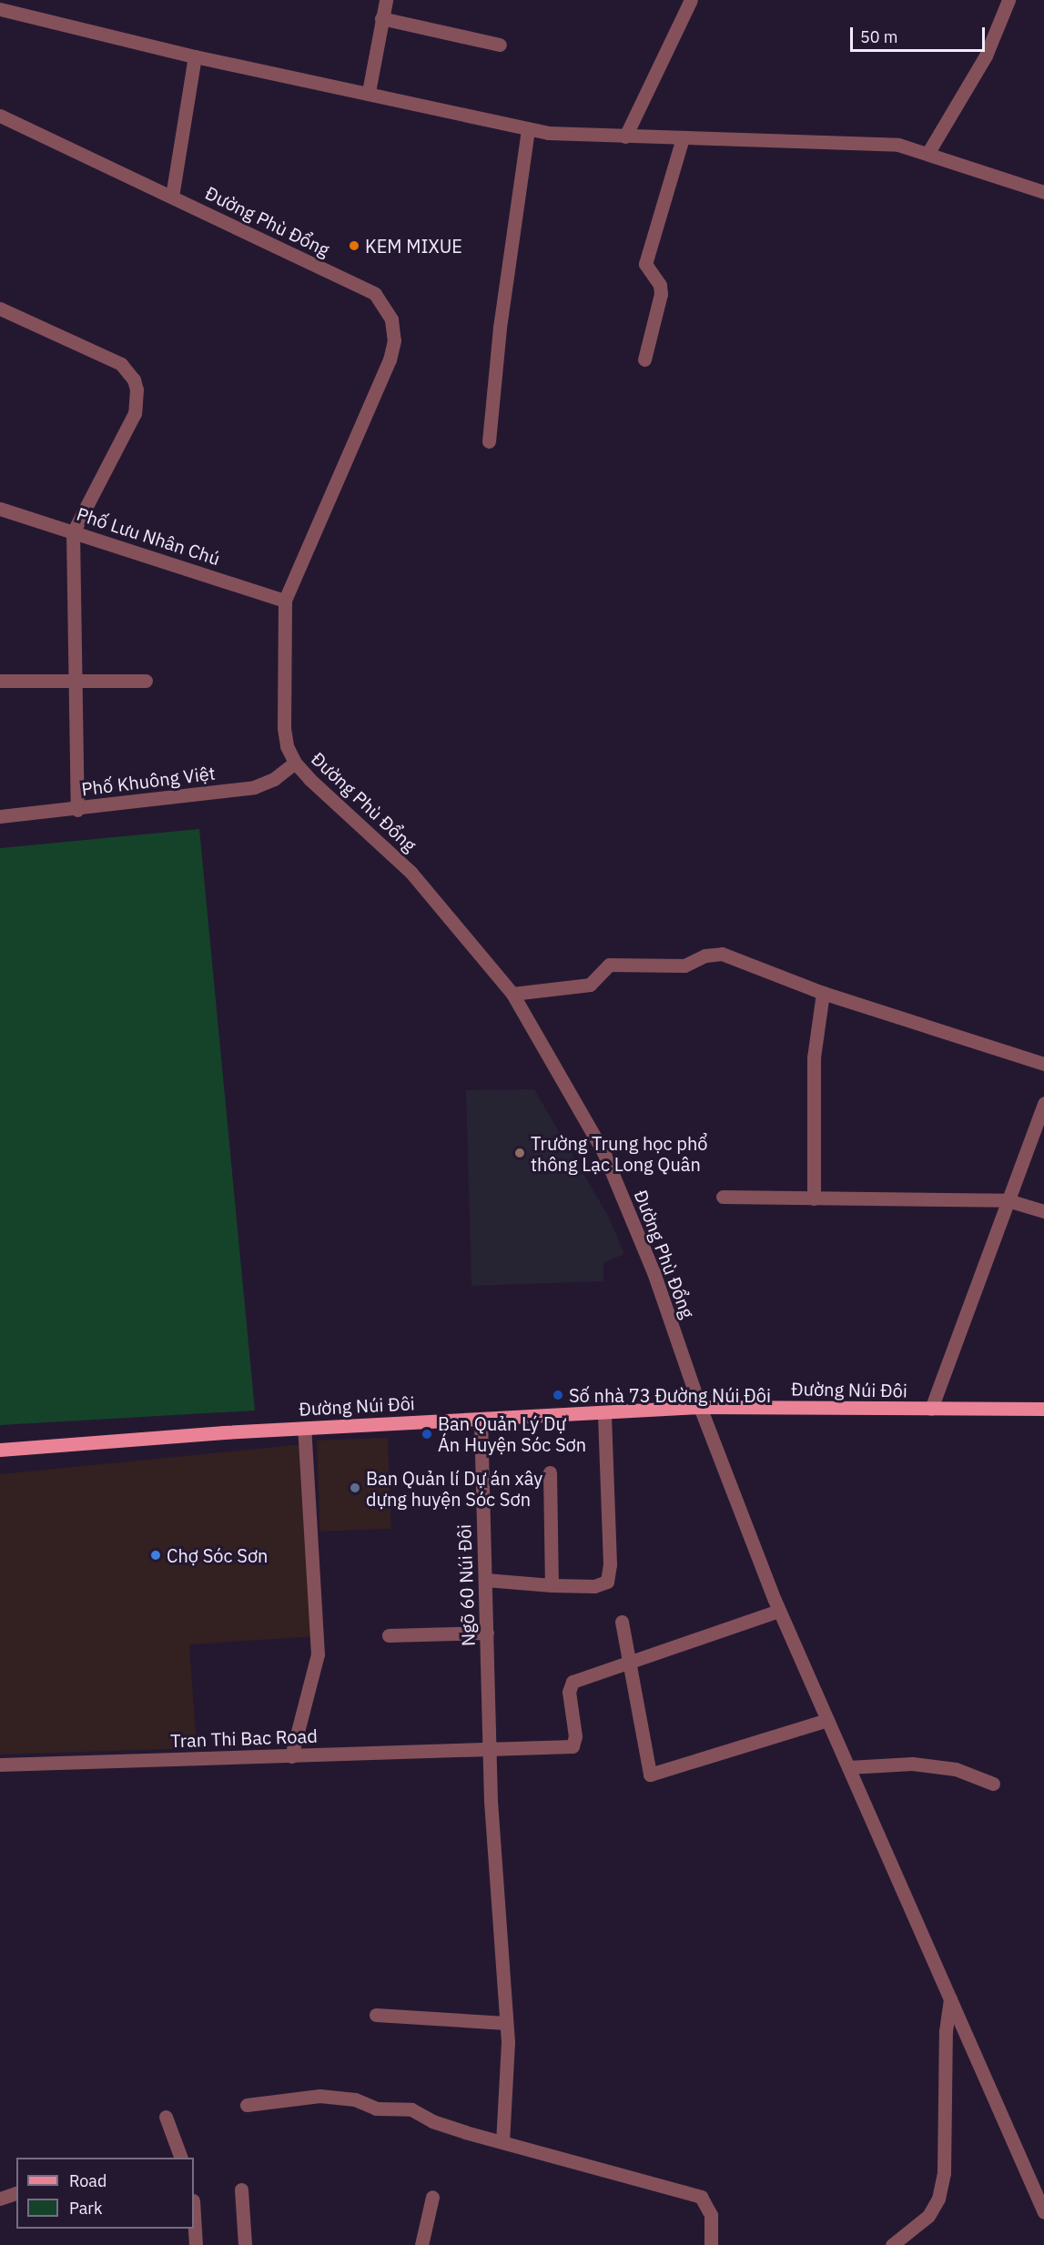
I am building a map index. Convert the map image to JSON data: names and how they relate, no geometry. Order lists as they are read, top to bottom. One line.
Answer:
{"streets":{"main road":["Đường Núi Đôi"],"street":["Đường Phù Đổng","Phố Lưu Nhân Chú","Phố Khuông Việt","Ngõ 60 Núi Đôi","Tran Thi Bac Road"]},"crossings":[["Đường Phù Đổng","Phố Lưu Nhân Chú"],["Đường Phù Đổng","Phố Khuông Việt"],["Đường Phù Đổng","Đường Núi Đôi"],["Đường Núi Đôi","Ngõ 60 Núi Đôi"],["Ngõ 60 Núi Đôi","Tran Thi Bac Road"]],"places":["KEM MIXUE","Trường Trung học phổ thông Lạc Long Quân","Số nhà 73 Đường Núi Đôi","Ban Quản Lý Dự Án Huyện Sóc Sơn","Ban Quản lí Dự án xây dựng huyện Sóc Sơn","Chợ Sóc Sơn"],"legend":["Road","Park"],"scale_bar":"50 m"}
